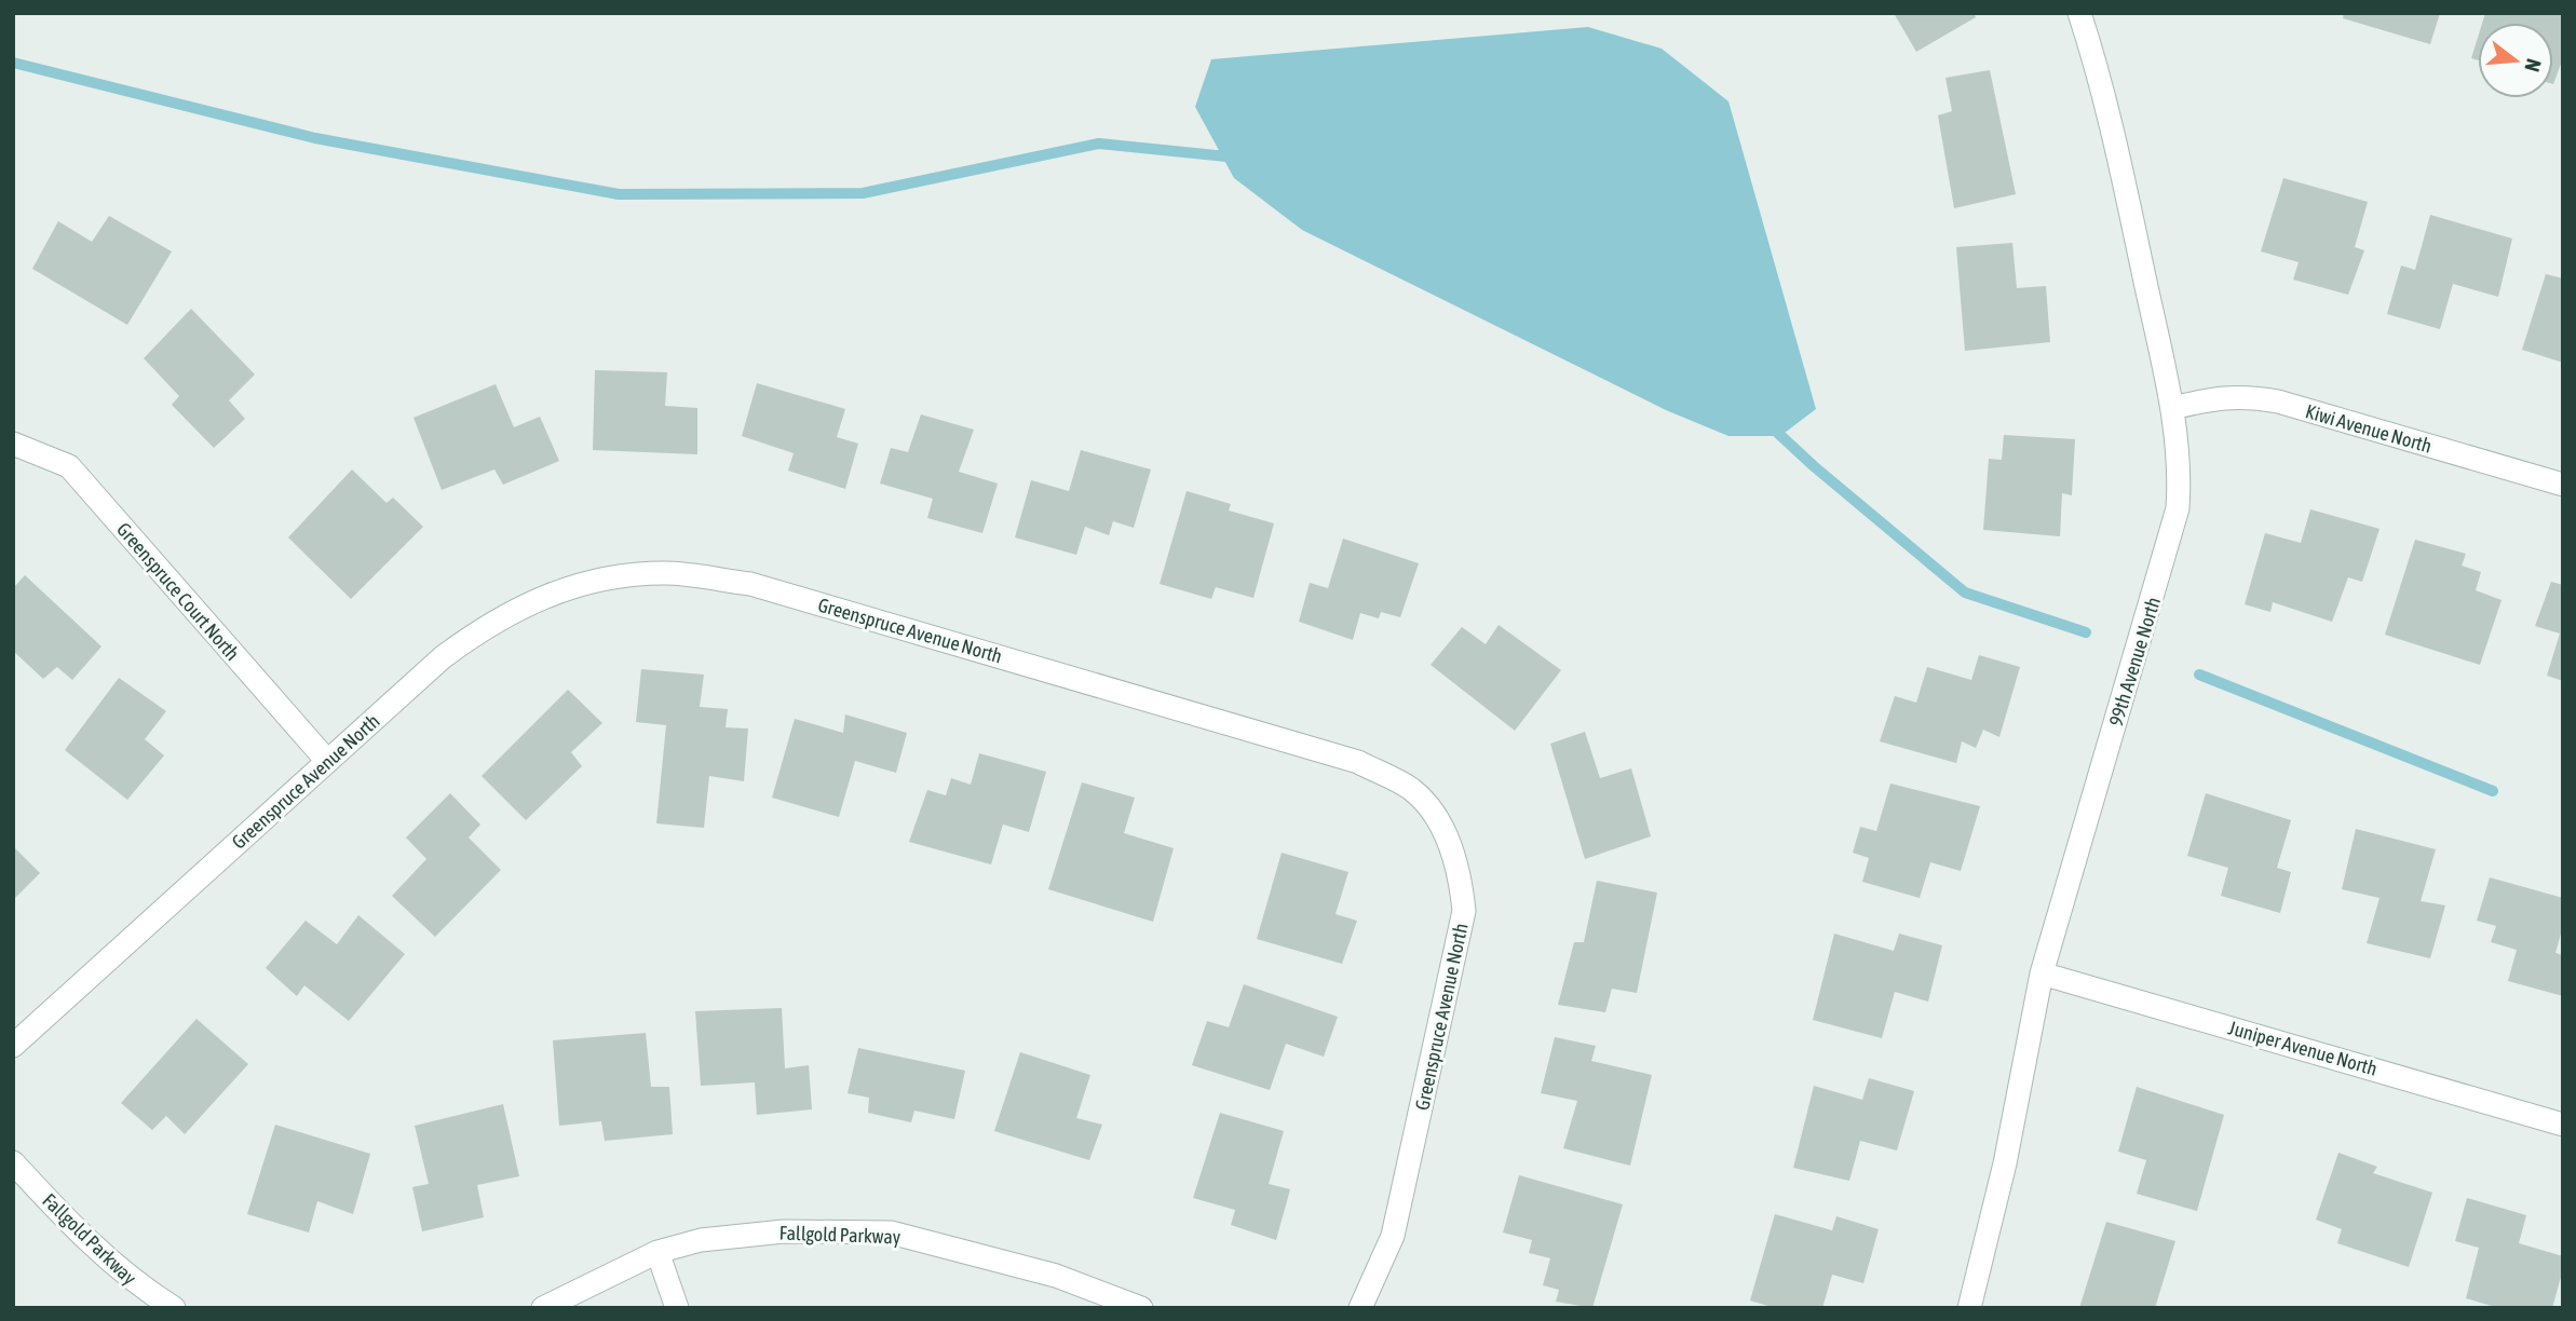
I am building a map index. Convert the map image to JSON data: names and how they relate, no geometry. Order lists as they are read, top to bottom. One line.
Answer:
{"streets":{"street":["Kiwi Avenue North","Greenspruce Court North","Greenspruce Avenue North","99th Avenue North","Juniper Avenue North","Fallgold Parkway"]},"crossings":[["Kiwi Avenue North","99th Avenue North"],["Greenspruce Court North","Greenspruce Avenue North"],["99th Avenue North","Juniper Avenue North"]],"north":"right"}
